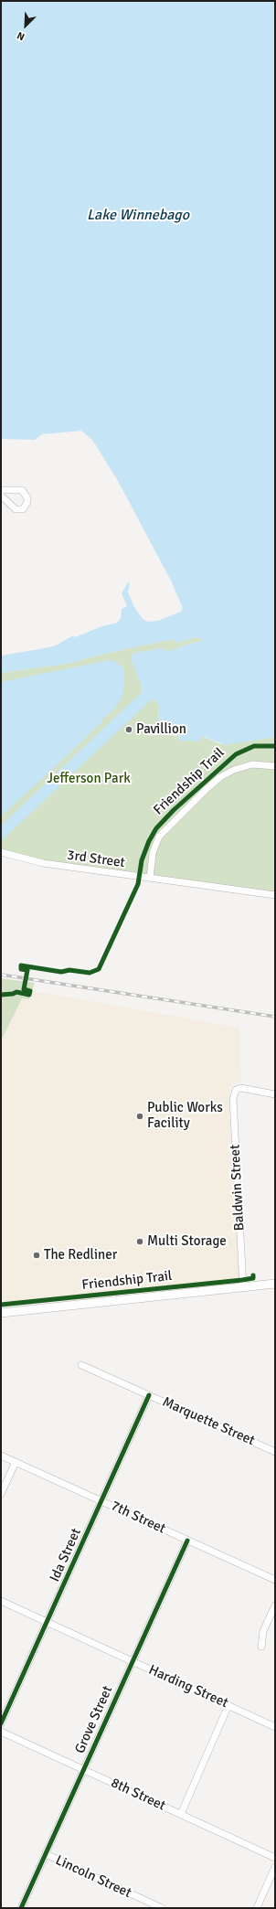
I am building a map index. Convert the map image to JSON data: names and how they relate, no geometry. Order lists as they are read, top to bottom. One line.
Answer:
{"streets":{"street":["3rd Street","Baldwin Street","Marquette Street","7th Street","Ida Street","Harding Street","Grove Street","8th Street","Lincoln Street"],"cycle path":["Friendship Trail"]},"crossings":[["Marquette Street","Ida Street"],["7th Street","Ida Street"],["7th Street","Grove Street"],["Ida Street","Harding Street"],["Harding Street","Grove Street"],["Grove Street","8th Street"],["Grove Street","Lincoln Street"]],"water":["Lake Winnebago"],"parks":["Jefferson Park"],"places":["Pavillion","Public Works Facility","Multi Storage","The Redliner"],"north":"bottom left"}
